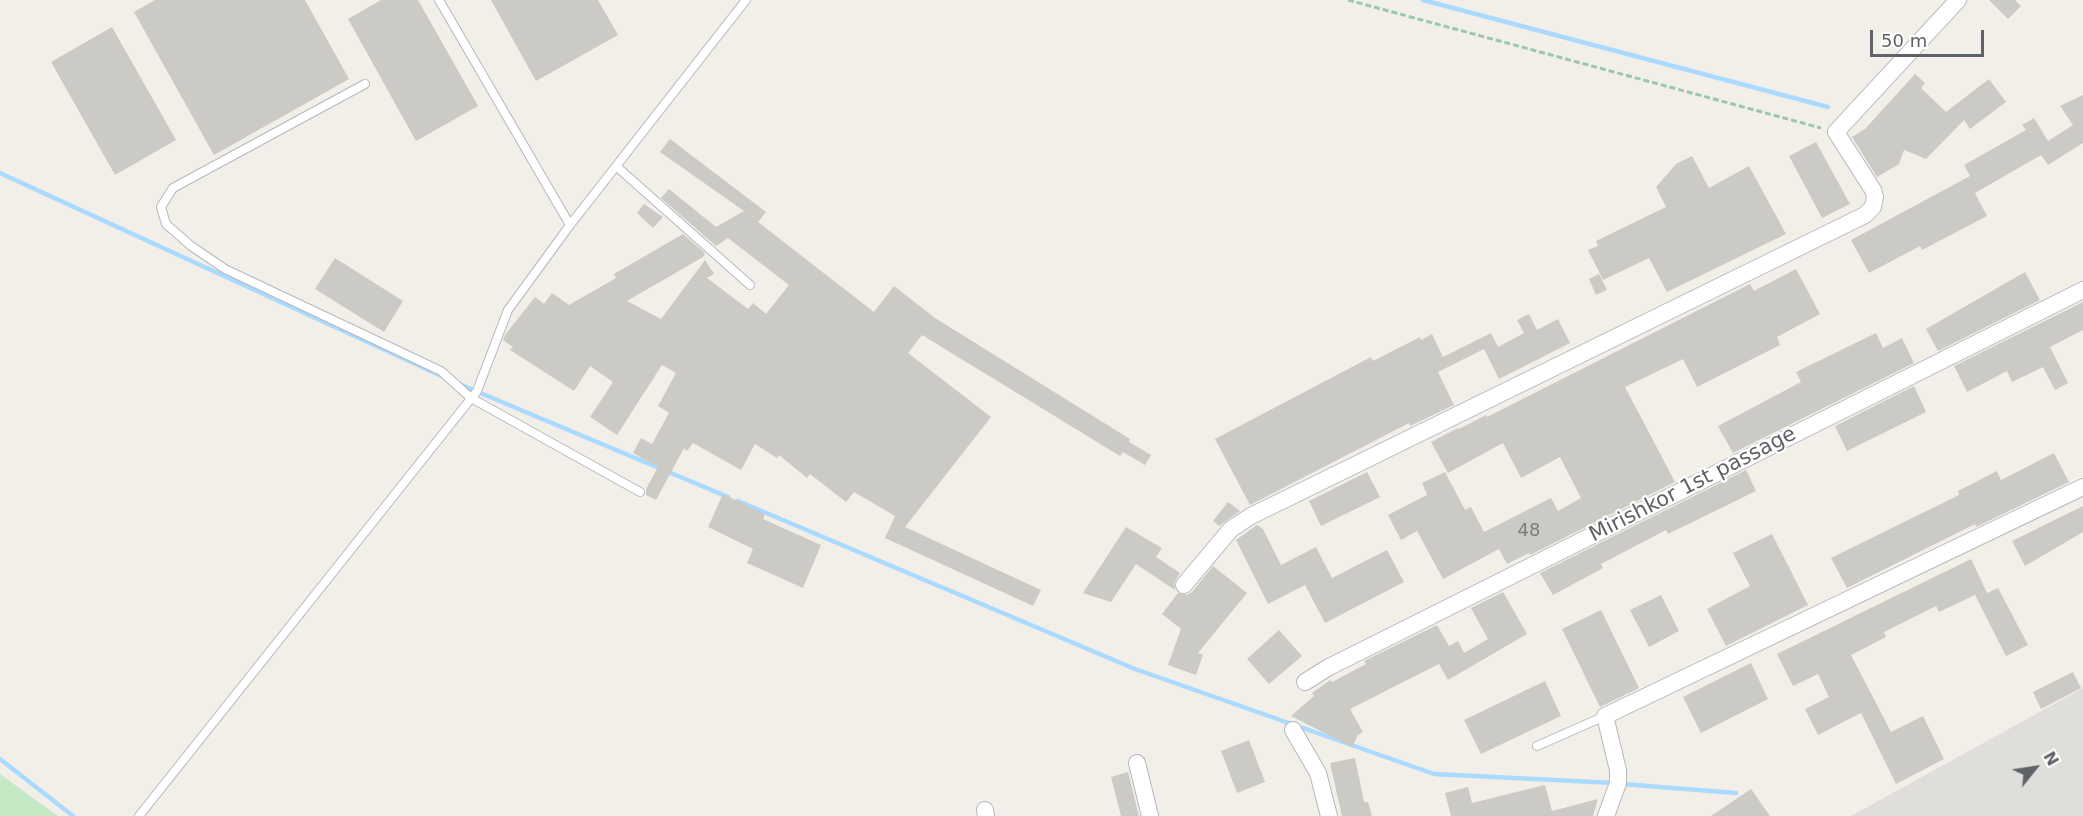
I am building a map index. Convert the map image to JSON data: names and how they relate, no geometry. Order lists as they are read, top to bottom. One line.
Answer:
{"streets":{"street":["Mirishkor 1st passage"]},"house_numbers":["48"],"scale_bar":"50 m","north":"top right"}
